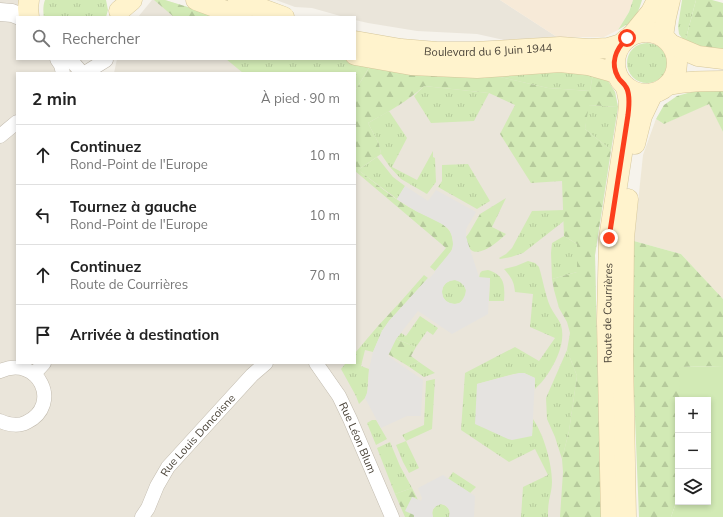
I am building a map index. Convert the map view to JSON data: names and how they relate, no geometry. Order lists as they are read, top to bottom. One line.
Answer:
{"streets":{"main road":["Boulevard du 6 Juin 1944","Route de Courrières"],"street":["Rue Louis Dancoisne","Rue Léon Blum"]},"crossings":[["Boulevard du 6 Juin 1944","Route de Courrières"]],"page":{"search":"Rechercher","heading":["2 min","À pied · 90 m"],"list":[["Continuez","Rond-Point de l'Europe","10 m"],["Tournez à gauche","Rond-Point de l'Europe","10 m"],["Continuez","Route de Courrières","70 m"],"Arrivée à destination"],"map_buttons":["+","−"]}}
